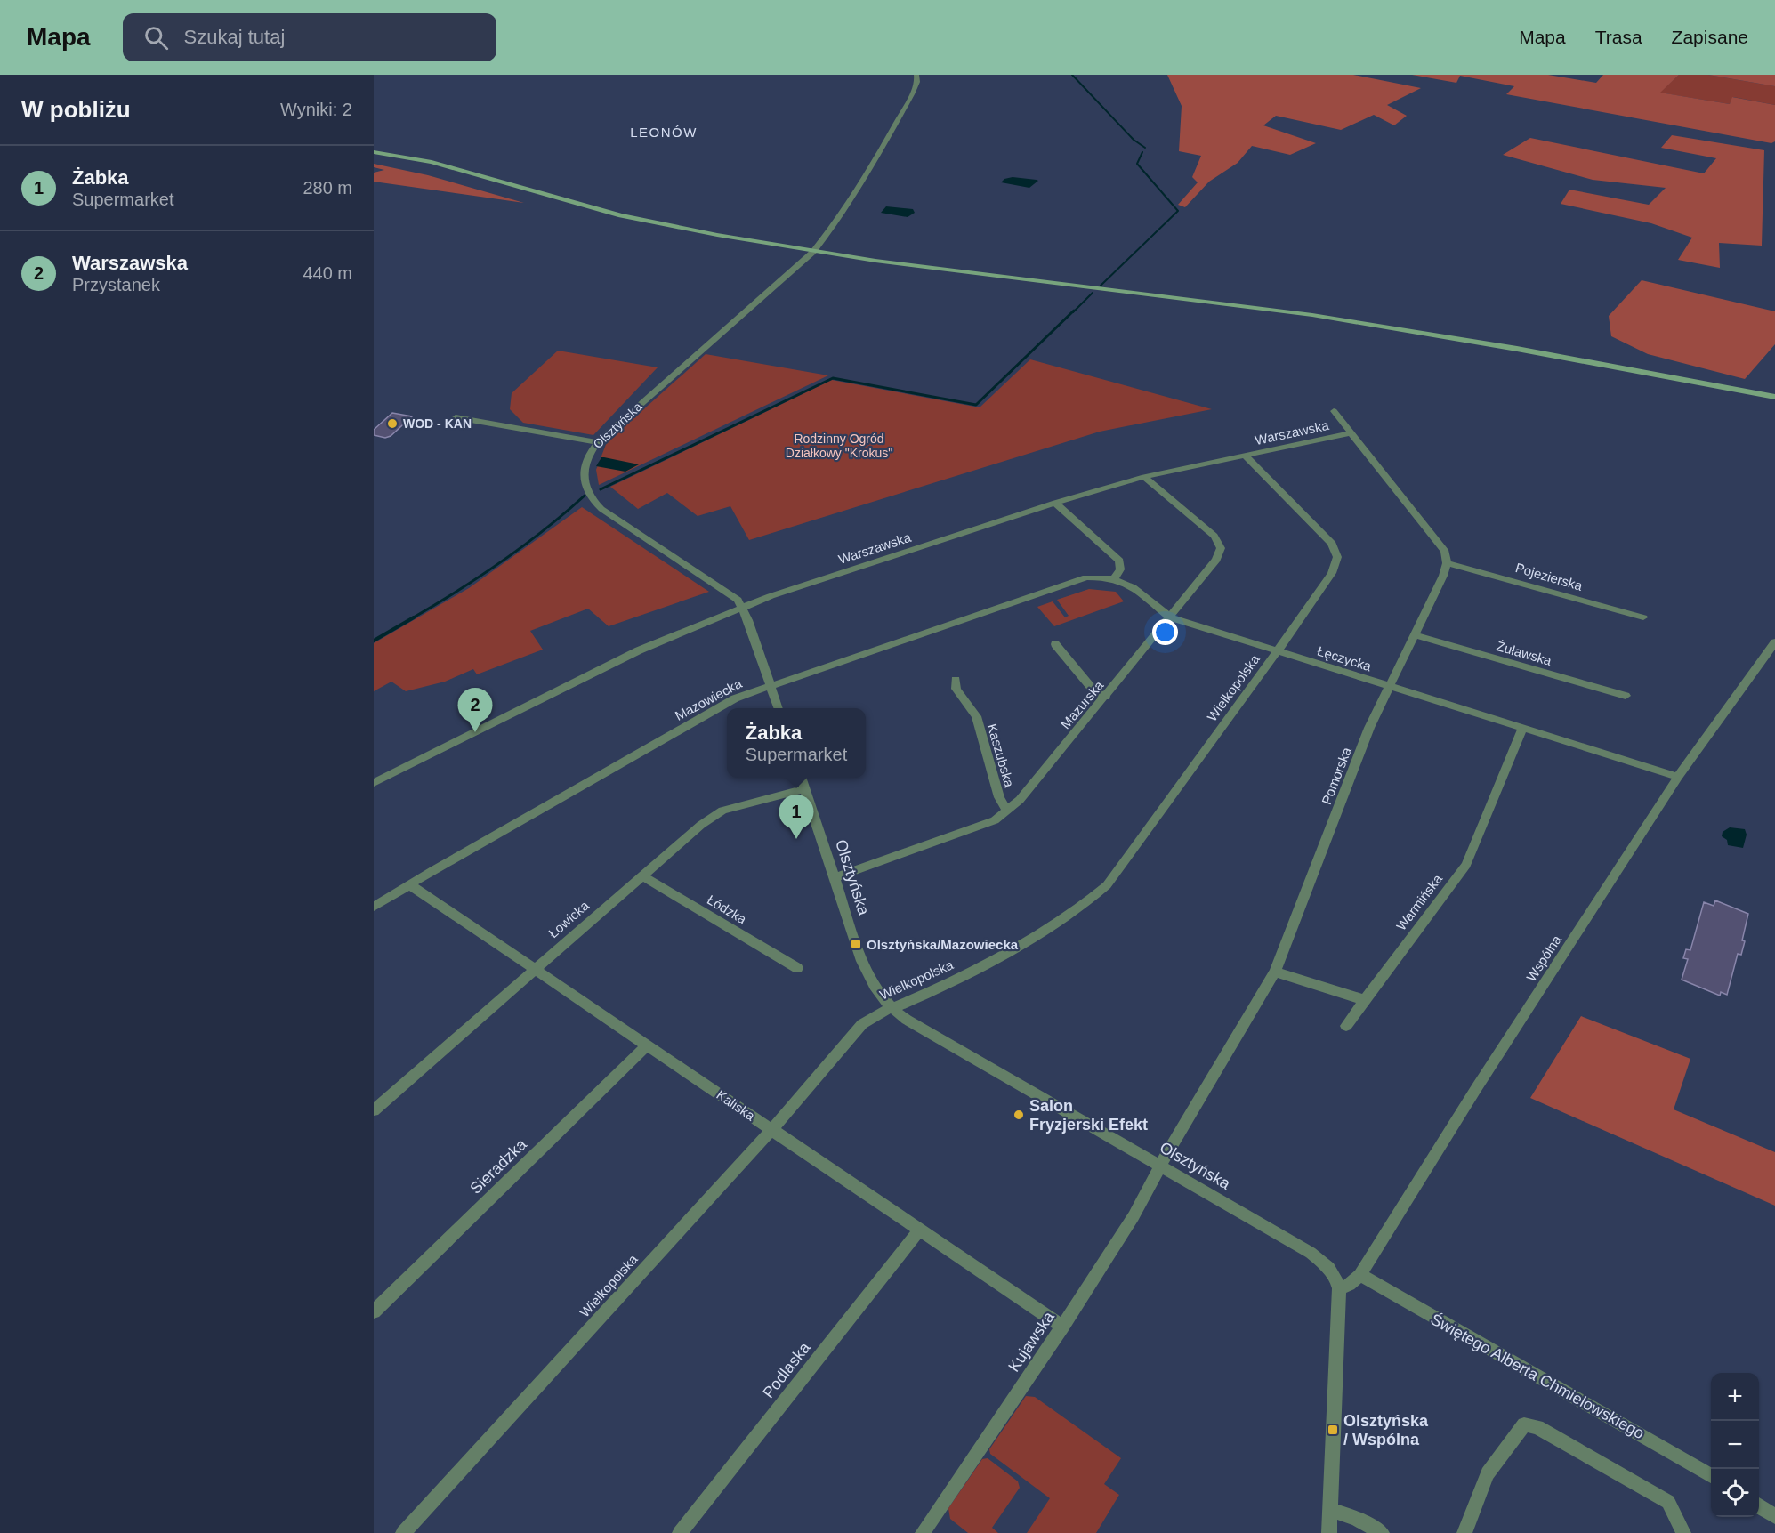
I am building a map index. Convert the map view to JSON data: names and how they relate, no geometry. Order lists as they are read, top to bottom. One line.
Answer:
{"streets":{"street":["Olsztyńska","Warszawska","Pojezierska","Żuławska","Łęczycka","Wielkopolska","Mazowiecka","Mazurska","Kaszubska","Pomorska","Warmińska","Łódzka","Łowicka","Wspólna","Kaliska","Sieradzka","Kujawska","Podlaska","Świętego Alberta Chmielowskiego"]},"crossings":[["Olsztyńska","Warszawska"],["Olsztyńska","Wielkopolska"],["Olsztyńska","Mazowiecka"],["Olsztyńska","Mazurska"],["Olsztyńska","Pomorska"],["Olsztyńska","Łowicka"],["Olsztyńska","Wspólna"],["Olsztyńska","Kujawska"],["Warszawska","Wielkopolska"],["Warszawska","Mazurska"],["Pojezierska","Pomorska"],["Żuławska","Pomorska"],["Łęczycka","Wielkopolska"],["Łęczycka","Mazowiecka"],["Łęczycka","Mazurska"],["Łęczycka","Pomorska"],["Łęczycka","Warmińska"],["Łęczycka","Wspólna"],["Wielkopolska","Kaliska"],["Mazowiecka","Kaliska"],["Mazurska","Kaszubska"],["Pomorska","Kujawska"],["Łódzka","Łowicka"],["Łowicka","Kaliska"],["Wspólna","Świętego Alberta Chmielowskiego"],["Kaliska","Sieradzka"],["Kaliska","Kujawska"],["Kaliska","Podlaska"]],"districts":["LEONÓW"],"parks":["Rodzinny Ogród Działkowy \"Krokus\""],"places":{"other":["WOD - KAN","Salon Fryzjerski Efekt"],"transit":["Olsztyńska/Mazowiecka","Olsztyńska / Wspólna"]},"page":{"header":"Mapa","search":"Szukaj tutaj","nav":["Mapa","Trasa","Zapisane"],"heading":["W pobliżu","Wyniki: 2"],"list":[{"mark":"1","name":"Żabka","note":"Supermarket","value":"280 m"},{"mark":"2","name":"Warszawska","note":"Przystanek","value":"440 m"}],"pins":["2","1"],"popup":["Żabka","Supermarket"],"map_buttons":["+","−"]}}
